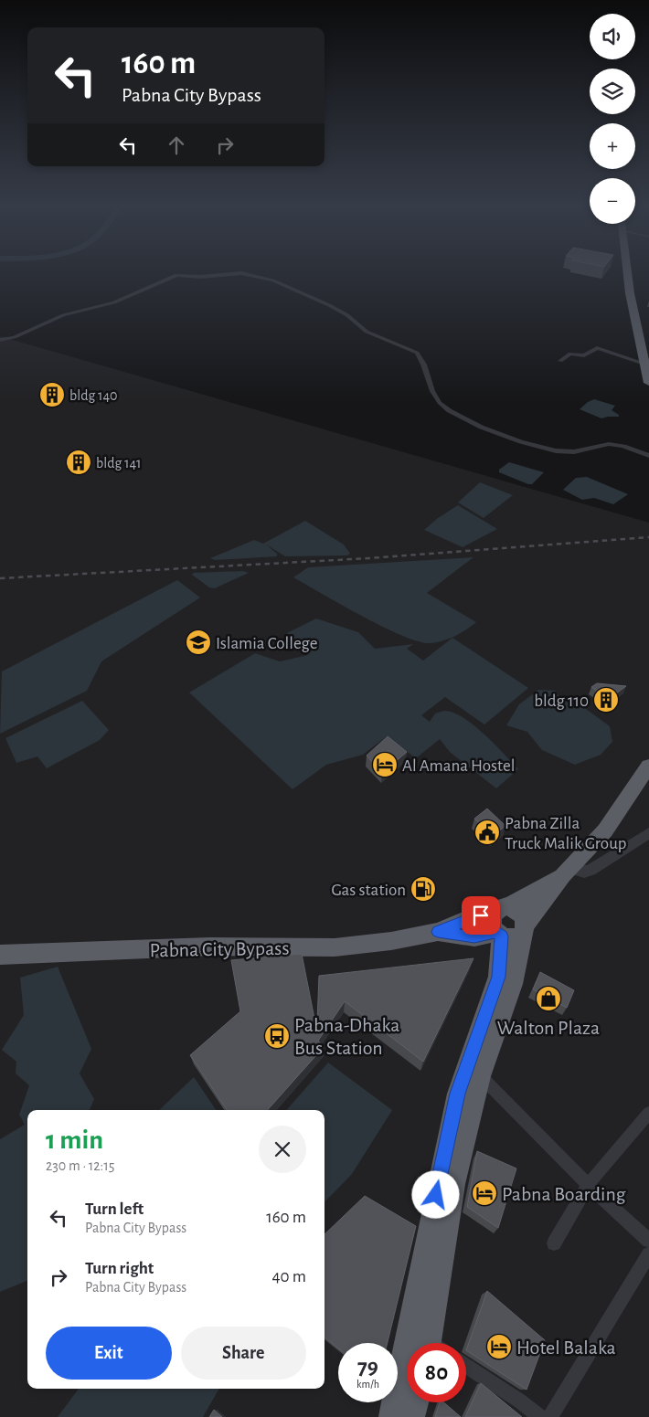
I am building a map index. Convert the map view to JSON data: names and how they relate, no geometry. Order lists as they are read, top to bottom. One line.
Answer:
{"streets":{"highway":["Pabna City Bypass"]},"places":{"building":["bldg 140","bldg 141","bldg 110"],"school or university":["Islamia College"],"hotel":["Al Amana Hostel","Pabna Boarding","Hotel Balaka"],"public building":["Pabna Zilla Truck Malik Group"],"fuel station":["Gas station"],"shop":["Walton Plaza"],"bus stop":["Pabna-Dhaka Bus Station"]},"page":{"map_buttons":["+","−"],"turn":["160 m","Pabna City Bypass"],"heading":["1 min","230 m · 12:15"],"list":[{"name":"Turn left","note":"Pabna City Bypass","value":"160 m"},{"name":"Turn right","note":"Pabna City Bypass","value":"40 m"}],"buttons":["Exit","Share"],"speed":"79 km/h","limit":"80"}}
